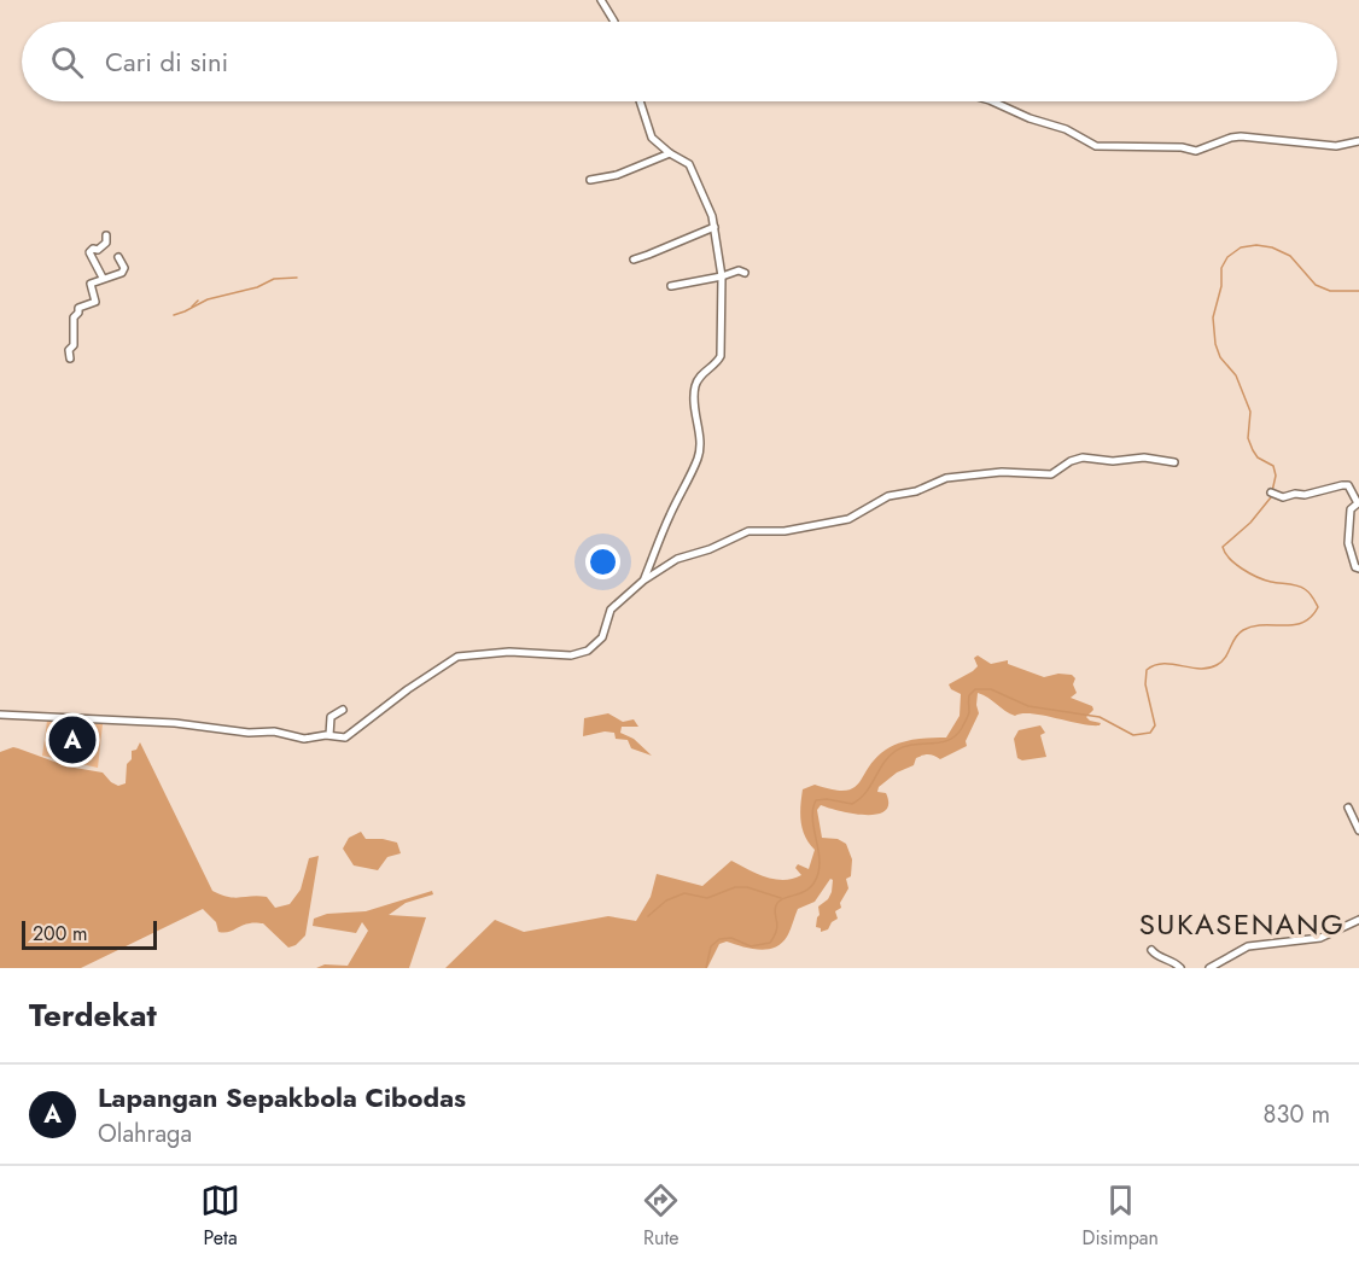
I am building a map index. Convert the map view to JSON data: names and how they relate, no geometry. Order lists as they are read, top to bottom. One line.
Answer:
{"districts":["SUKASENANG"],"scale_bar":"200 m","page":{"search":"Cari di sini","pins":"A","scale":"200 m","heading":"Terdekat","list":[{"mark":"A","name":"Lapangan Sepakbola Cibodas","note":"Olahraga","value":"830 m"}],"nav":["Peta","Rute","Disimpan"]}}
